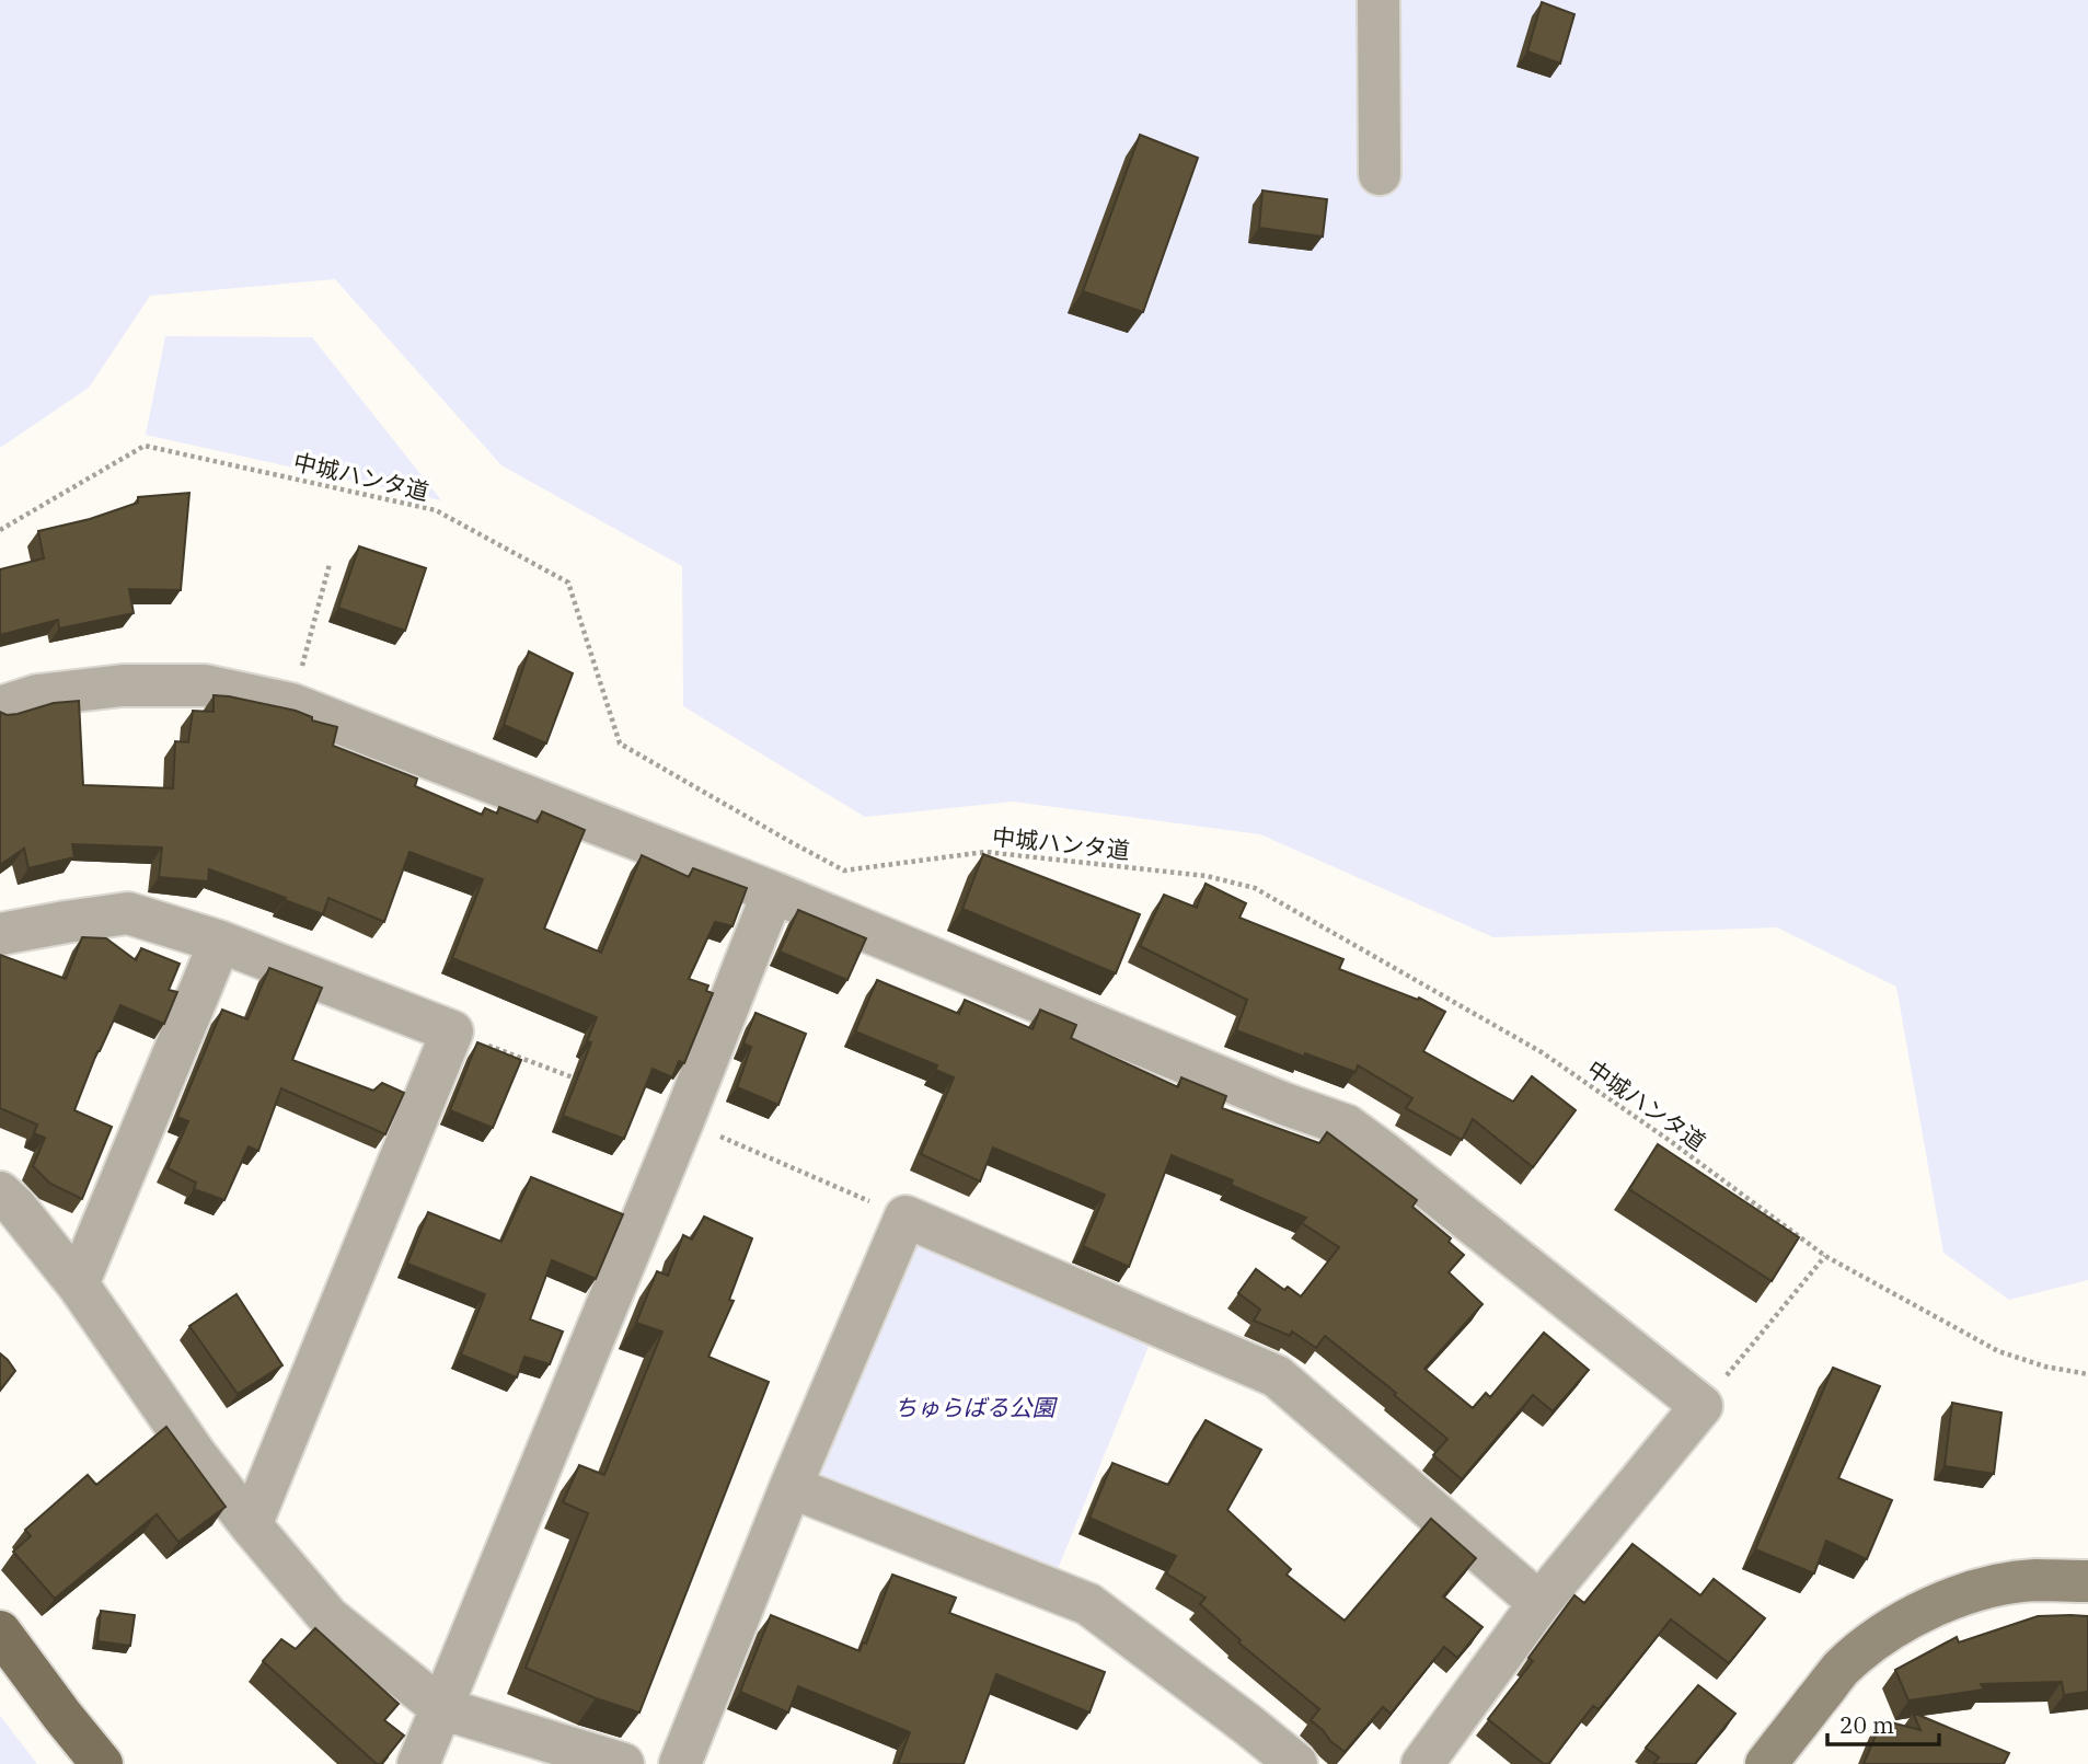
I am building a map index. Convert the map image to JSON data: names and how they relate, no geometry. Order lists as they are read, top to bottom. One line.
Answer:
{"streets":{"path":["中城ハンタ道"]},"parks":["ちゅらばる公園"],"scale_bar":"20 m"}
